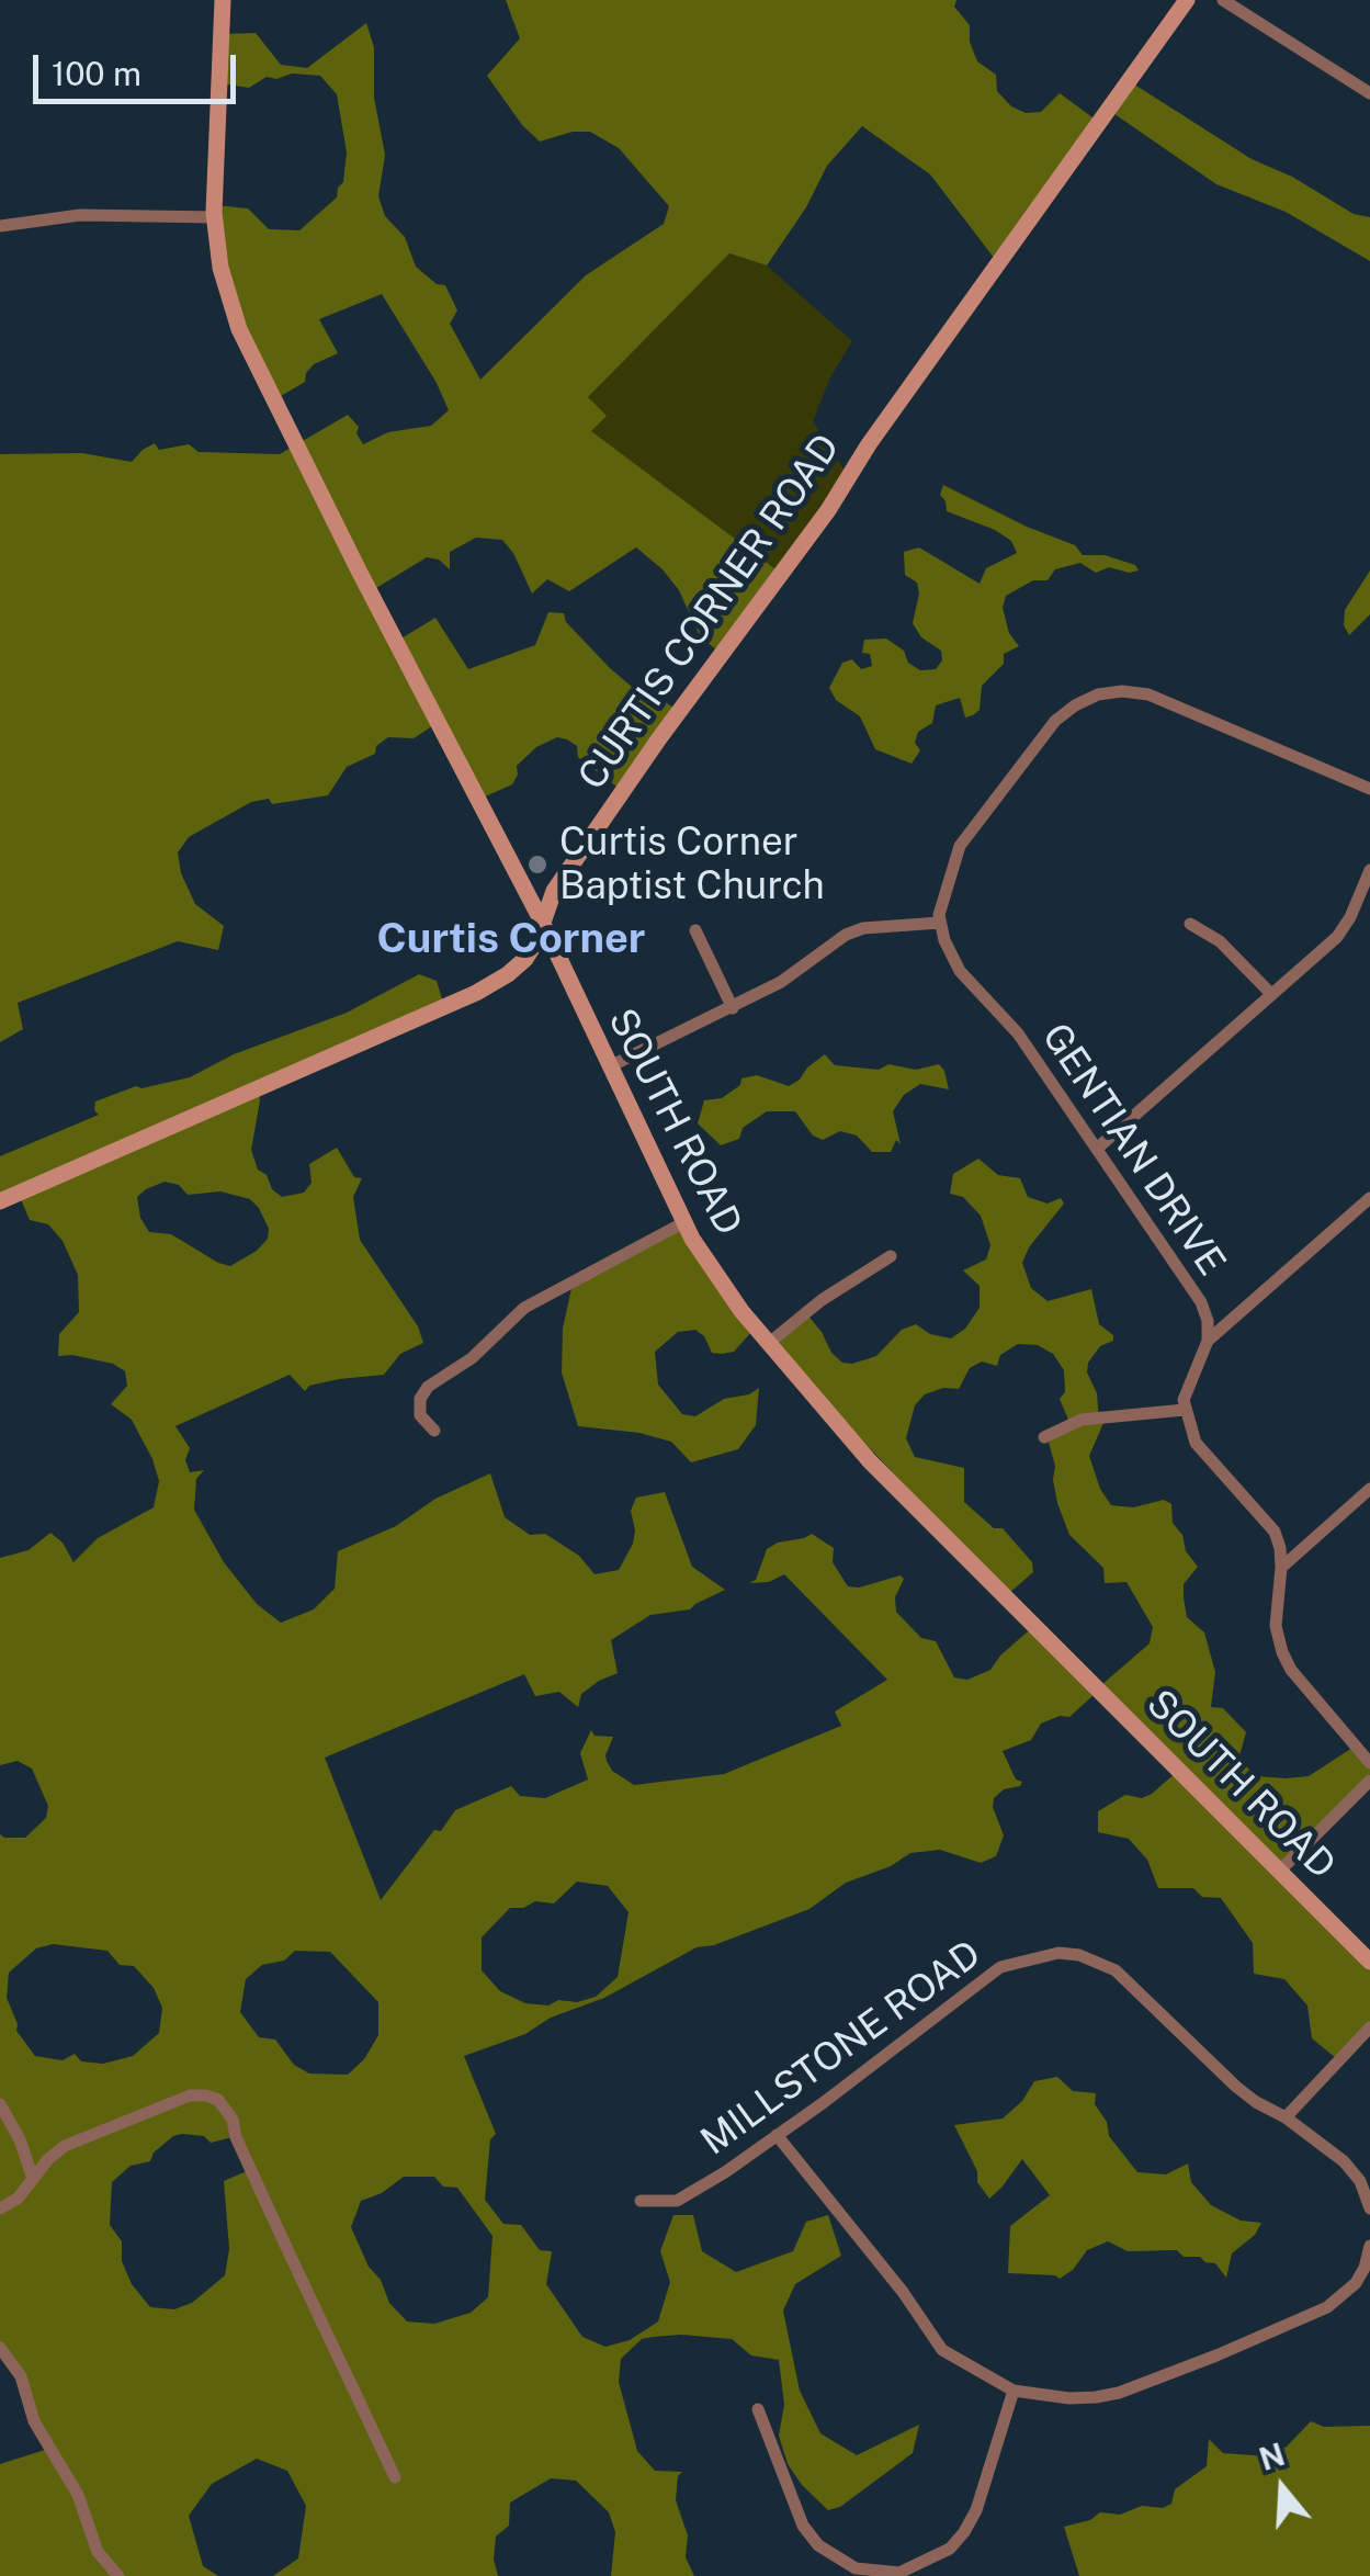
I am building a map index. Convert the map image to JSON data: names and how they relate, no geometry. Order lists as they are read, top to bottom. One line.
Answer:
{"streets":{"street":["CURTIS CORNER ROAD","SOUTH ROAD","GENTIAN DRIVE","MILLSTONE ROAD"]},"crossings":[["CURTIS CORNER ROAD","SOUTH ROAD"]],"districts":["Curtis Corner"],"places":["Curtis Corner Baptist Church"],"scale_bar":"100 m","north":"top"}
